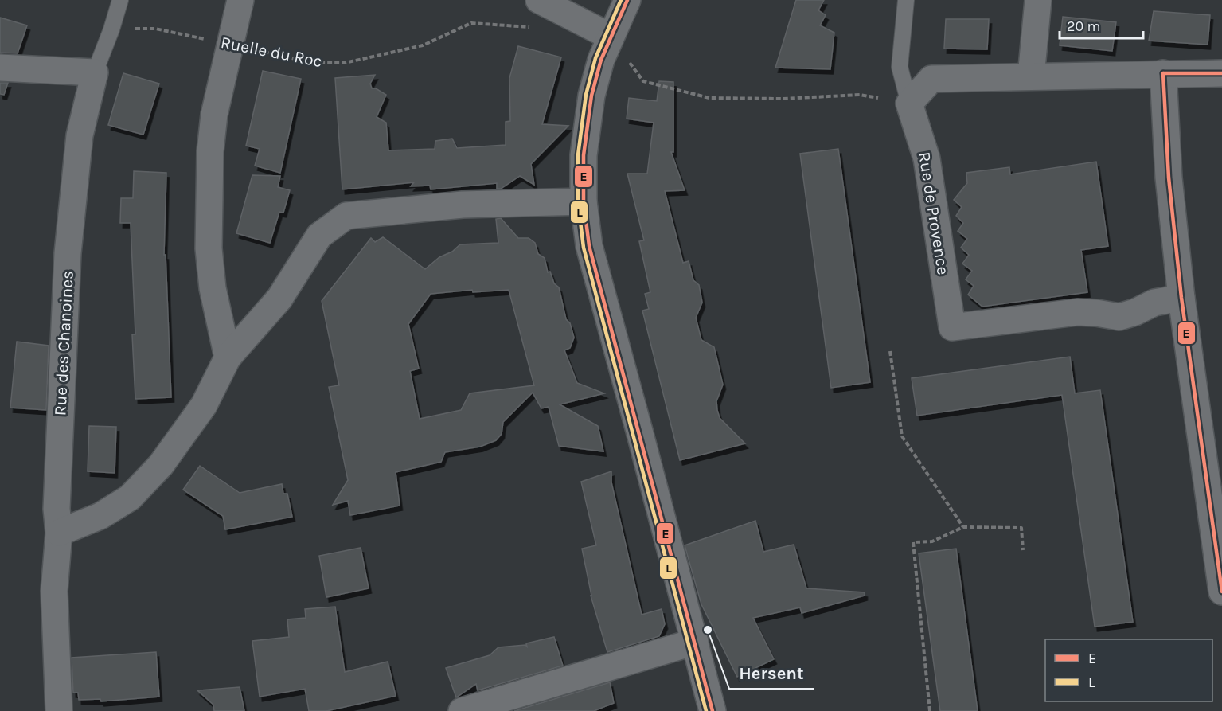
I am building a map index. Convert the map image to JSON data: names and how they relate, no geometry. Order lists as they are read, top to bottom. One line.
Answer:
{"streets":{"street":["Rue de Provence","Rue des Chanoines"],"path":["Ruelle du Roc"]},"places":["Hersent"],"lines":["transit line E","transit line L"],"legend":["E","L"],"scale_bar":"20 m"}
